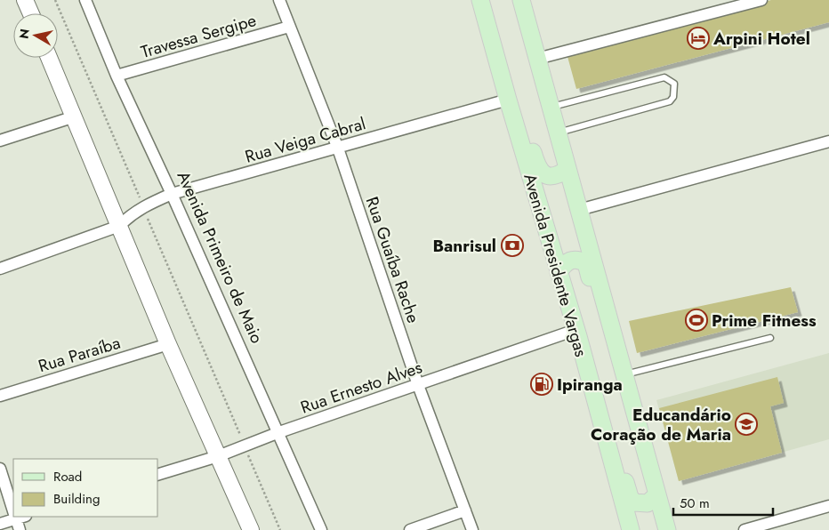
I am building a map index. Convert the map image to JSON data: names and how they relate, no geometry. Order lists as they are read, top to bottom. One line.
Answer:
{"streets":{"main road":["Avenida Presidente Vargas"],"street":["Travessa Sergipe","Rua Veiga Cabral","Avenida Primeiro de Maio","Rua Guaíba Rache","Rua Paraíba","Rua Ernesto Alves"]},"crossings":[["Travessa Sergipe","Avenida Primeiro de Maio"],["Travessa Sergipe","Rua Guaíba Rache"],["Rua Veiga Cabral","Avenida Primeiro de Maio"],["Rua Veiga Cabral","Rua Guaíba Rache"],["Rua Veiga Cabral","Avenida Presidente Vargas"],["Avenida Primeiro de Maio","Rua Ernesto Alves"],["Rua Guaíba Rache","Rua Ernesto Alves"],["Avenida Presidente Vargas","Rua Ernesto Alves"]],"places":{"hotel":["Arpini Hotel"],"bank":["Banrisul"],"sports":["Prime Fitness"],"fuel station":["Ipiranga"],"school or university":["Educandário Coração de Maria"]},"legend":["Road","Building"],"scale_bar":"50 m","north":"left"}
